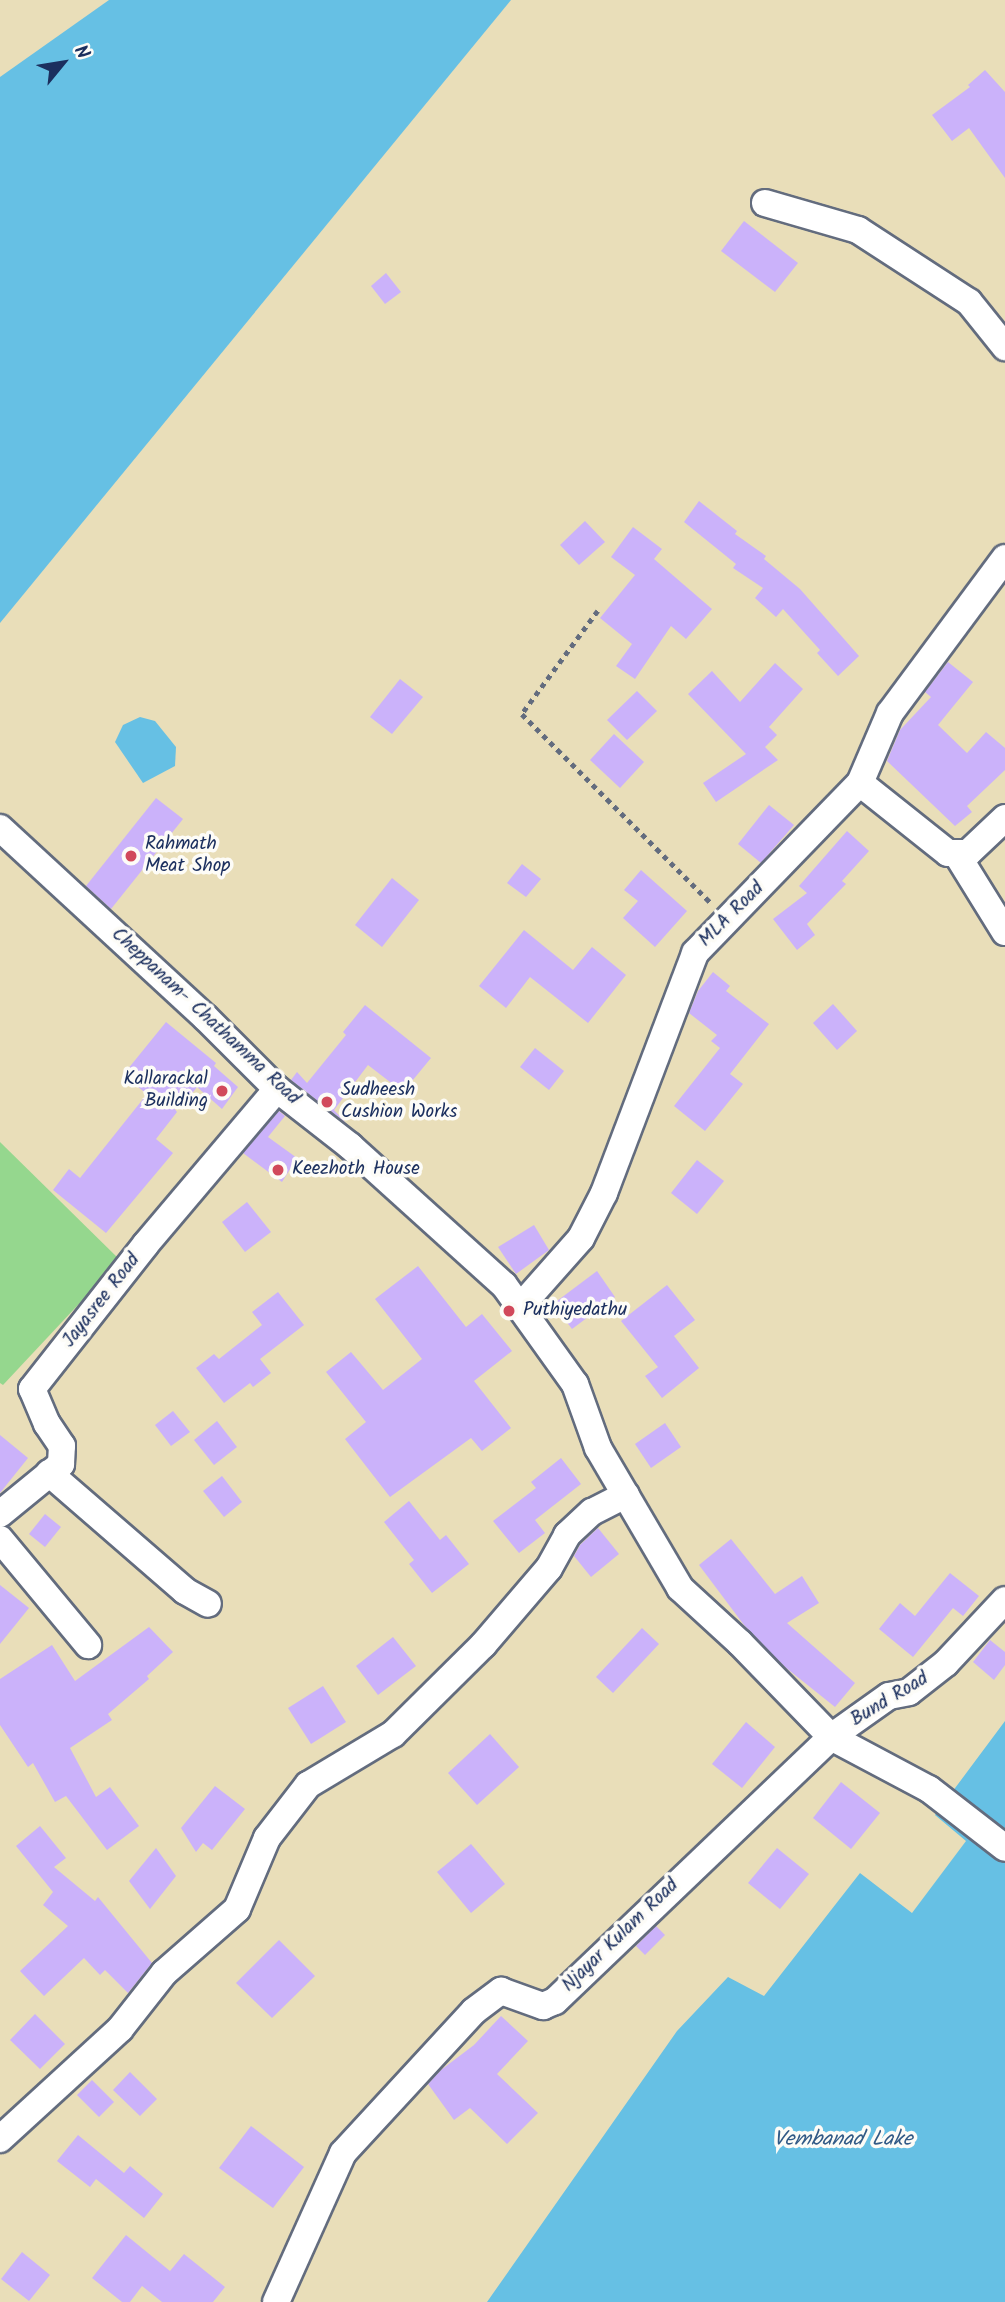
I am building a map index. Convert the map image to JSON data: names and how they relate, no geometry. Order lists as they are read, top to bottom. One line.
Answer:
{"streets":{"street":["MLA Road","Cheppanam- Chathamma Road","Jayasree Road","Bund Road","Njayar Kulam Road"]},"crossings":[["MLA Road","Cheppanam- Chathamma Road"],["Cheppanam- Chathamma Road","Jayasree Road"],["Cheppanam- Chathamma Road","Bund Road"],["Cheppanam- Chathamma Road","Njayar Kulam Road"],["Bund Road","Njayar Kulam Road"]],"water":["Vembanad Lake"],"places":["Rahmath Meat Shop","Kallarackal Building","Sudheesh Cushion Works","Keezhoth House","Puthiyedathu"],"north":"top right"}
